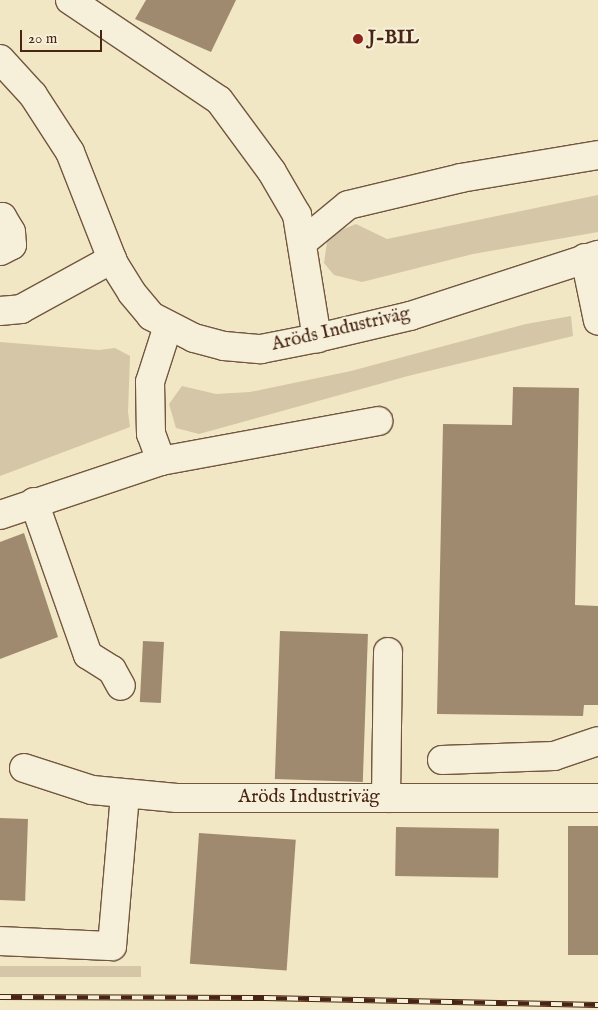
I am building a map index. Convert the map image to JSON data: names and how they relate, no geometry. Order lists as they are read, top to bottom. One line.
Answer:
{"streets":{"street":["Aröds Industriväg"]},"places":["J-BIL"],"scale_bar":"20 m"}
